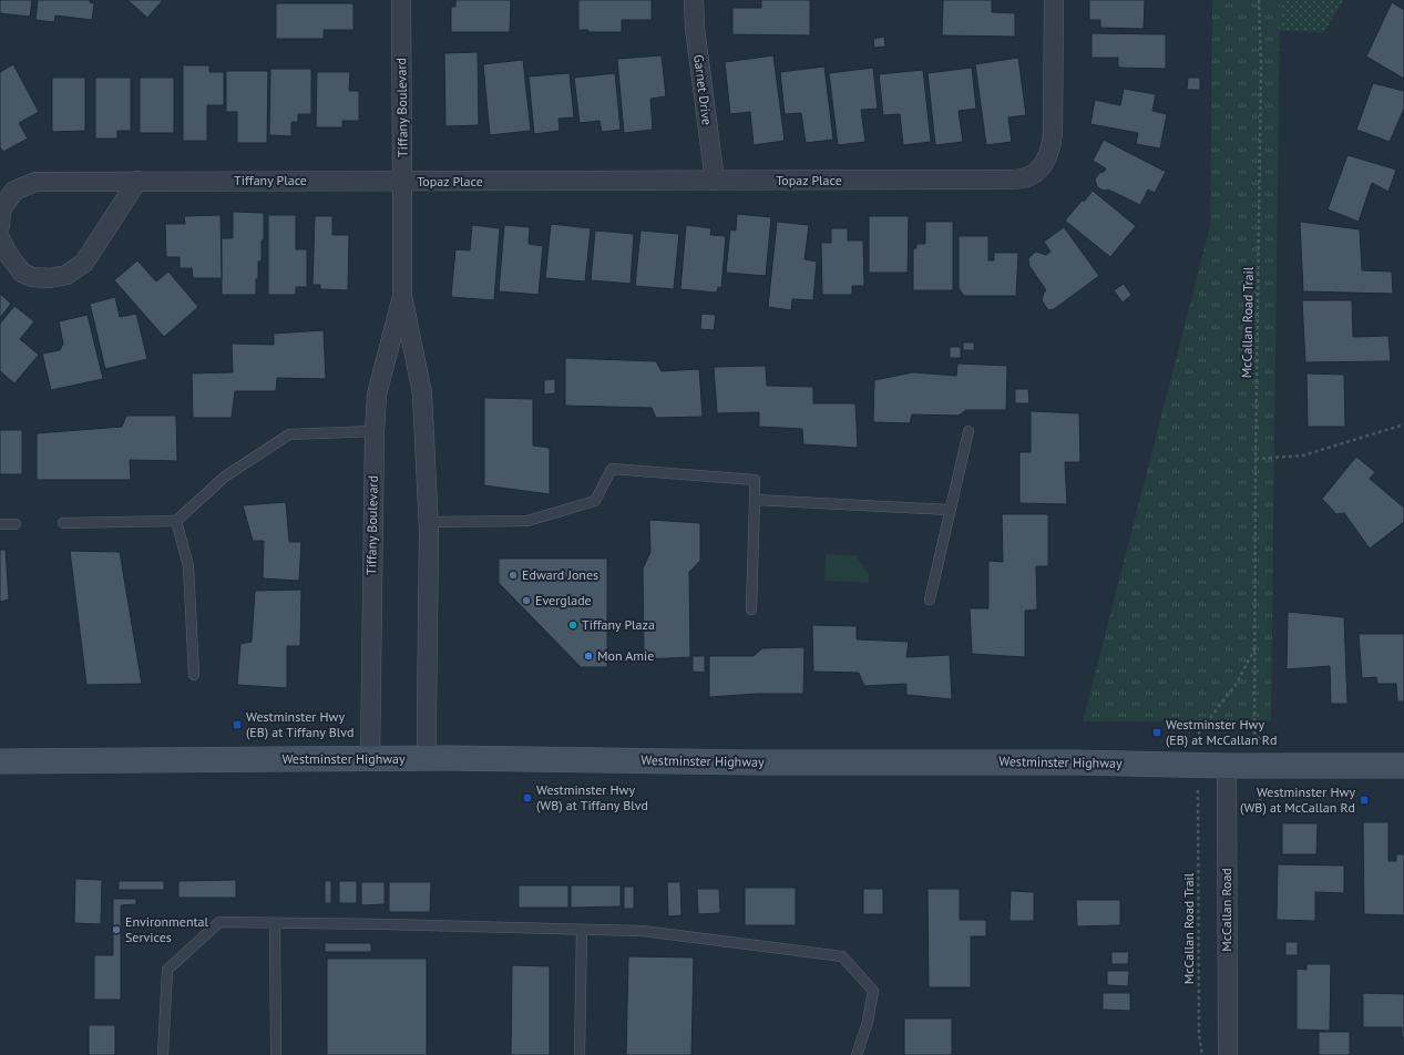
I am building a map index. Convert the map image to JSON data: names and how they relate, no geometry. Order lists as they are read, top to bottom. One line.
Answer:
{"streets":{"main road":["Westminster Highway"],"street":["Garnet Drive","Tiffany Boulevard","Tiffany Place","Topaz Place","McCallan Road"],"path":["McCallan Road Trail"]},"crossings":[["Garnet Drive","Topaz Place"],["Tiffany Boulevard","Tiffany Place"],["Tiffany Boulevard","Topaz Place"],["Tiffany Boulevard","Westminster Highway"],["Tiffany Place","Topaz Place"],["Westminster Highway","McCallan Road"]],"places":{"other":["Edward Jones","Everglade","Tiffany Plaza","Mon Amie","Environmental Services"],"transit":["Westminster Hwy (EB) at Tiffany Blvd","Westminster Hwy (EB) at McCallan Rd","Westminster Hwy (WB) at Tiffany Blvd","Westminster Hwy (WB) at McCallan Rd"]}}
